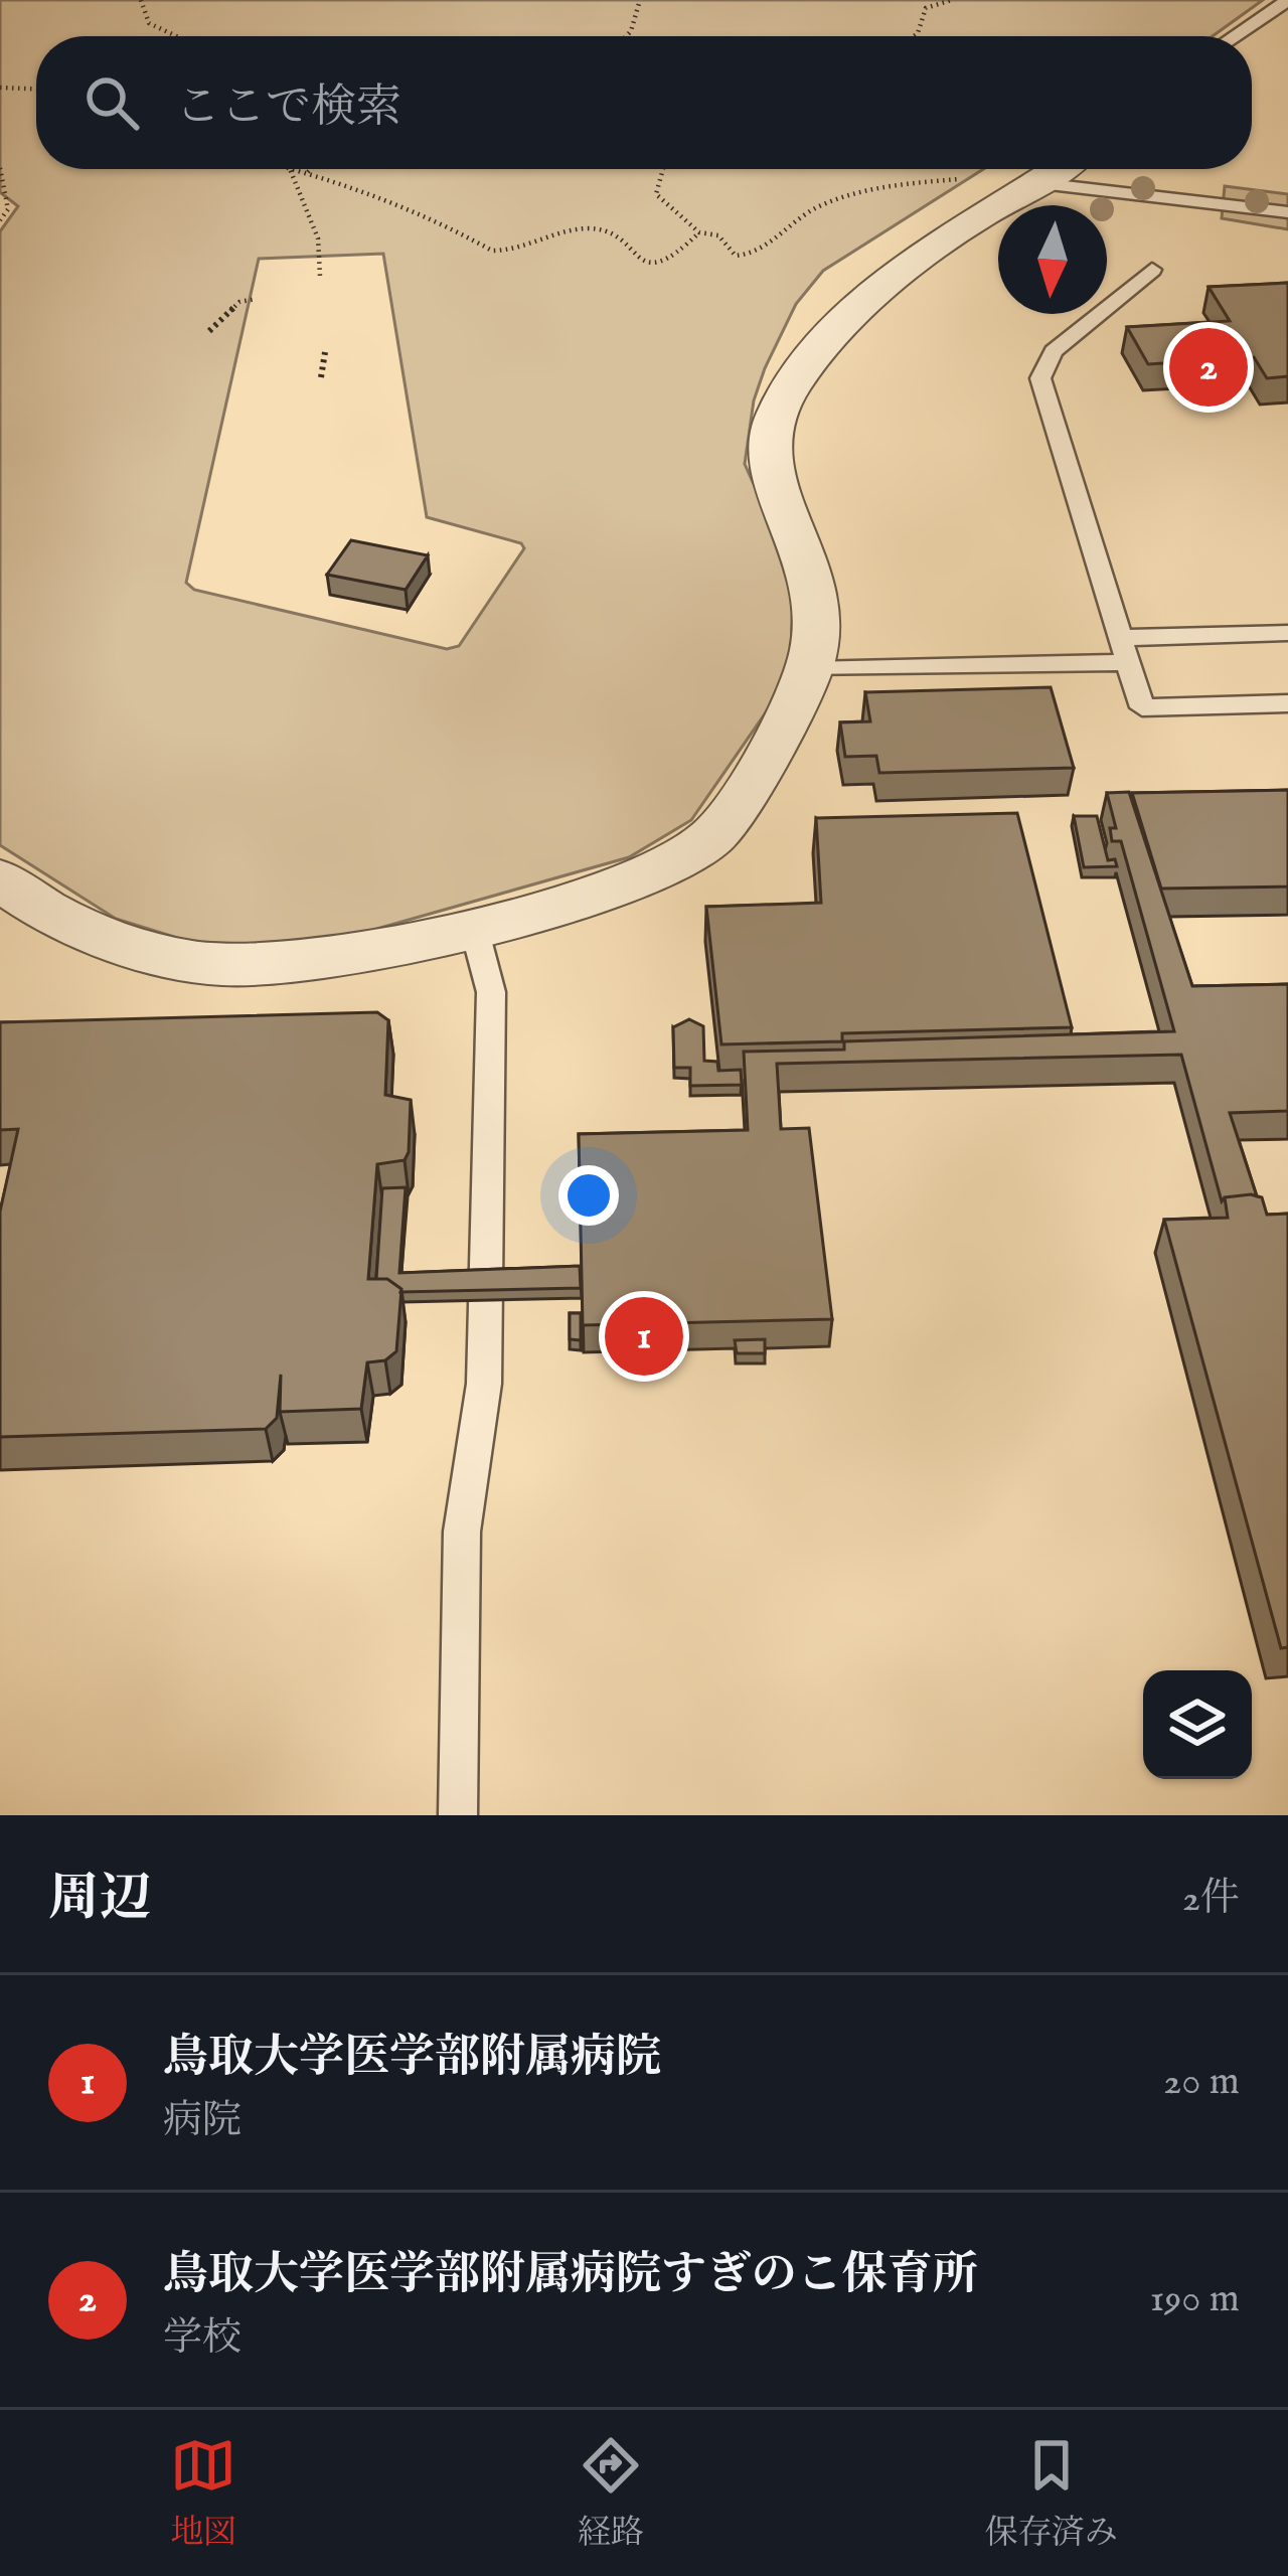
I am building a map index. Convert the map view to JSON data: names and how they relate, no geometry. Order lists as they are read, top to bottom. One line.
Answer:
{"north":"bottom","page":{"search":"ここで検索","pins":["2","1"],"heading":["周辺","2件"],"list":[{"mark":"1","name":"鳥取大学医学部附属病院","note":"病院","value":"20 m"},{"mark":"2","name":"鳥取大学医学部附属病院すぎのこ保育所","note":"学校","value":"190 m"}],"nav":["地図","経路","保存済み"]}}
